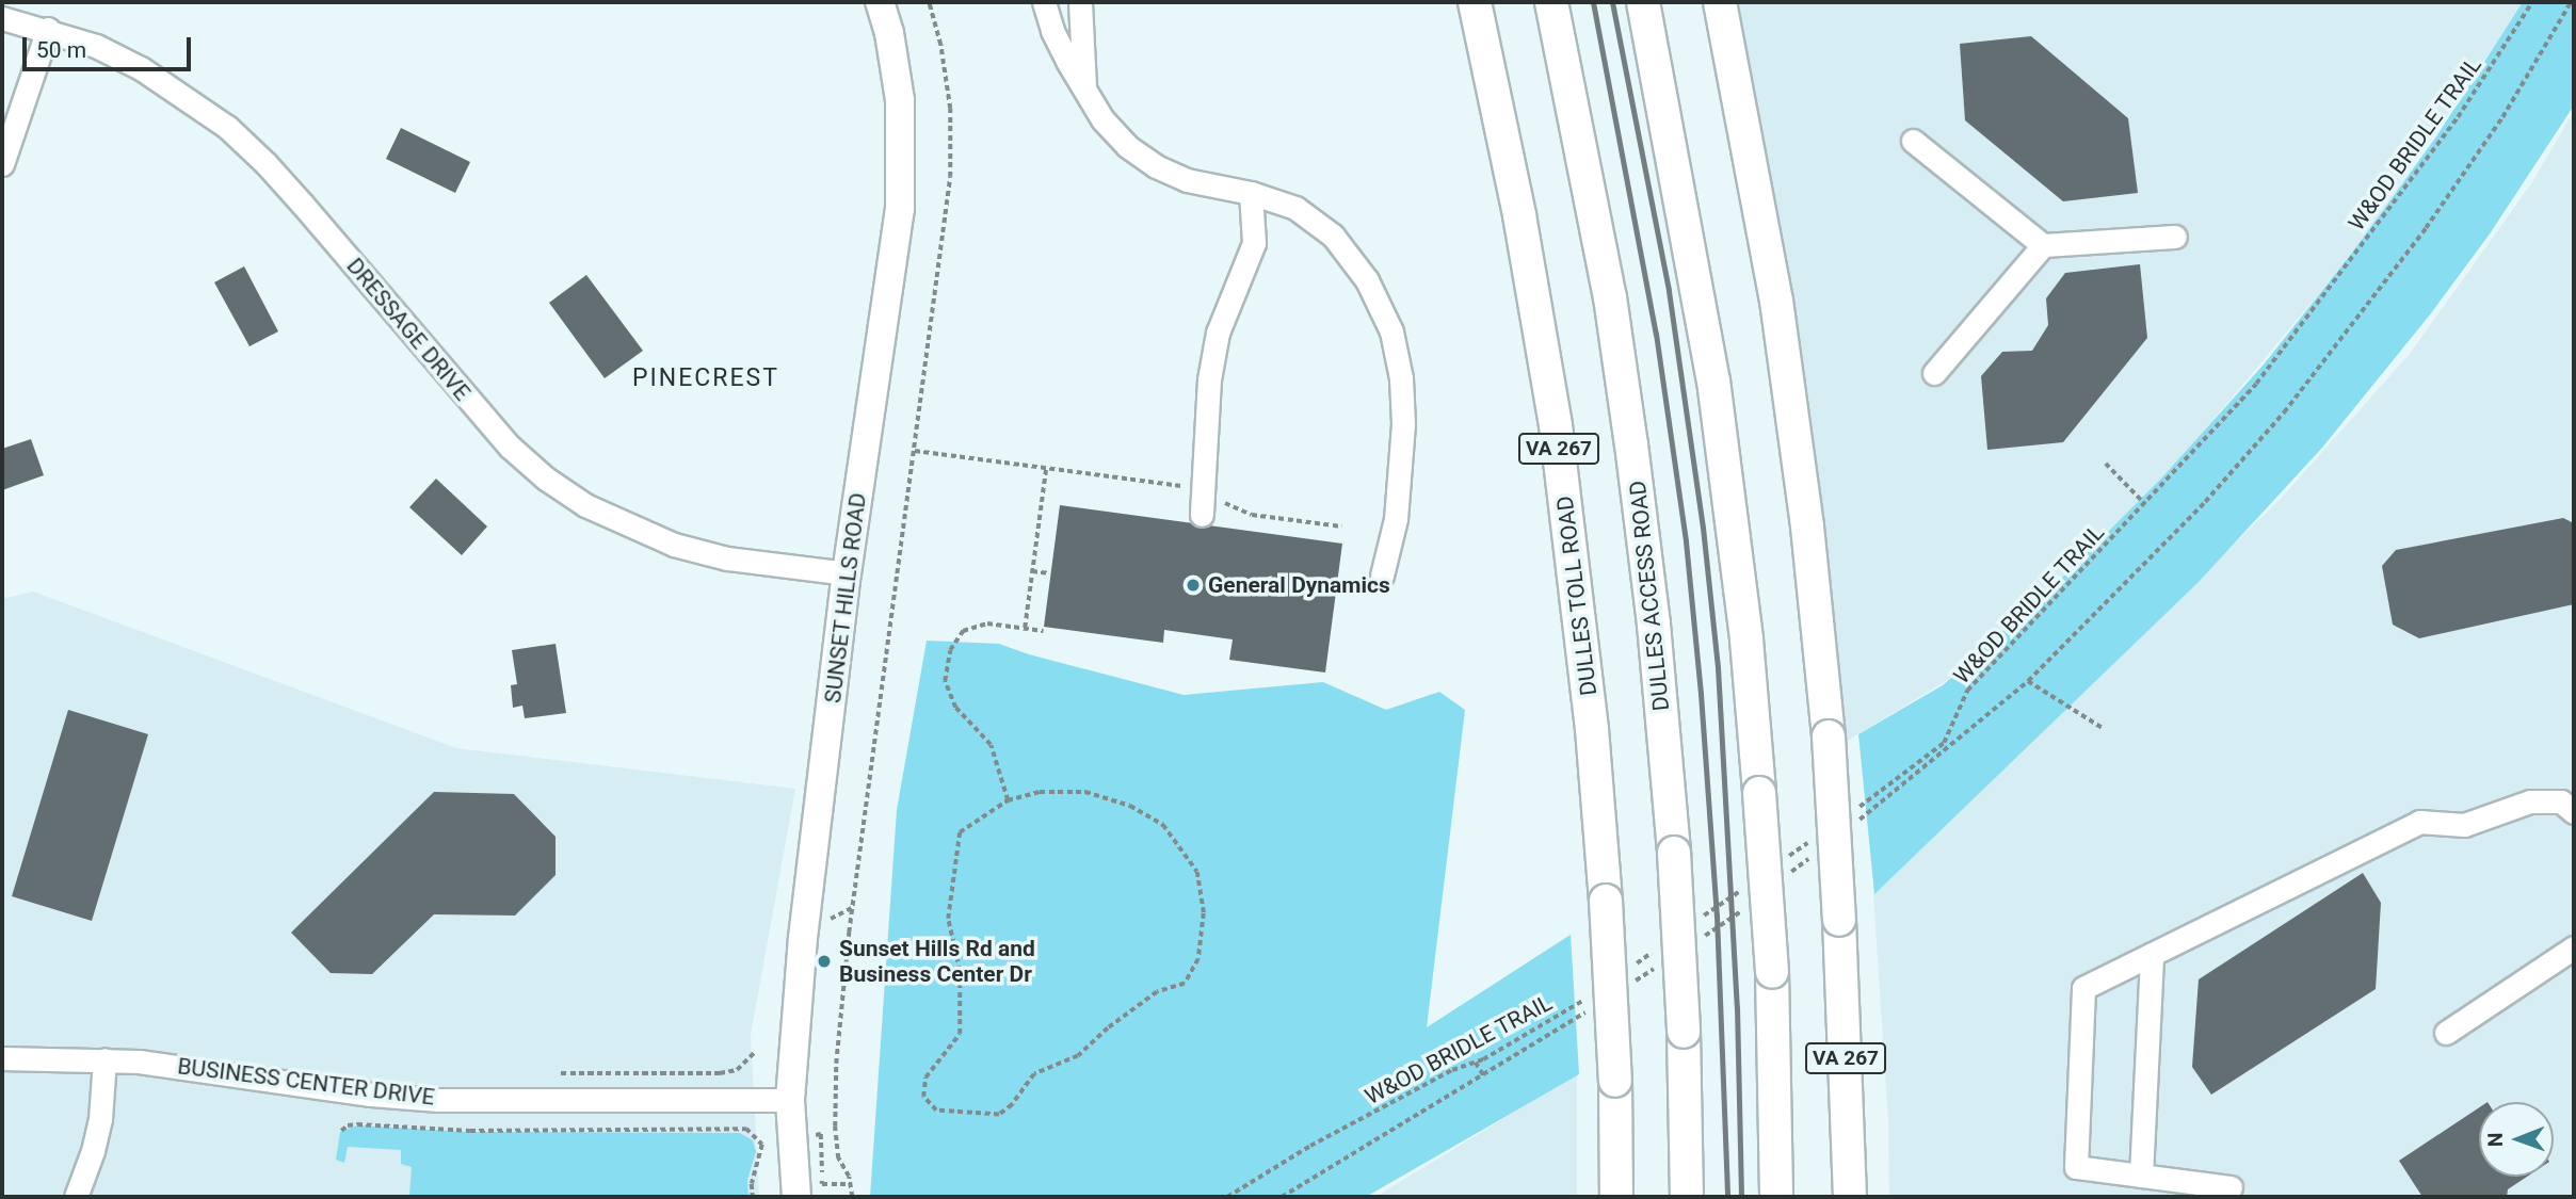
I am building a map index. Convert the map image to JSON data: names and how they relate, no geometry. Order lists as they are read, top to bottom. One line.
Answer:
{"streets":{"highway":["VA 267","DULLES TOLL ROAD","DULLES ACCESS ROAD"],"main road":["SUNSET HILLS ROAD"],"street":["DRESSAGE DRIVE","BUSINESS CENTER DRIVE"],"path":["W&OD BRIDLE TRAIL"]},"crossings":[["DRESSAGE DRIVE","SUNSET HILLS ROAD"],["SUNSET HILLS ROAD","BUSINESS CENTER DRIVE"]],"districts":["PINECREST"],"places":["General Dynamics","Sunset Hills Rd and Business Center Dr"],"scale_bar":"50 m","north":"left"}
